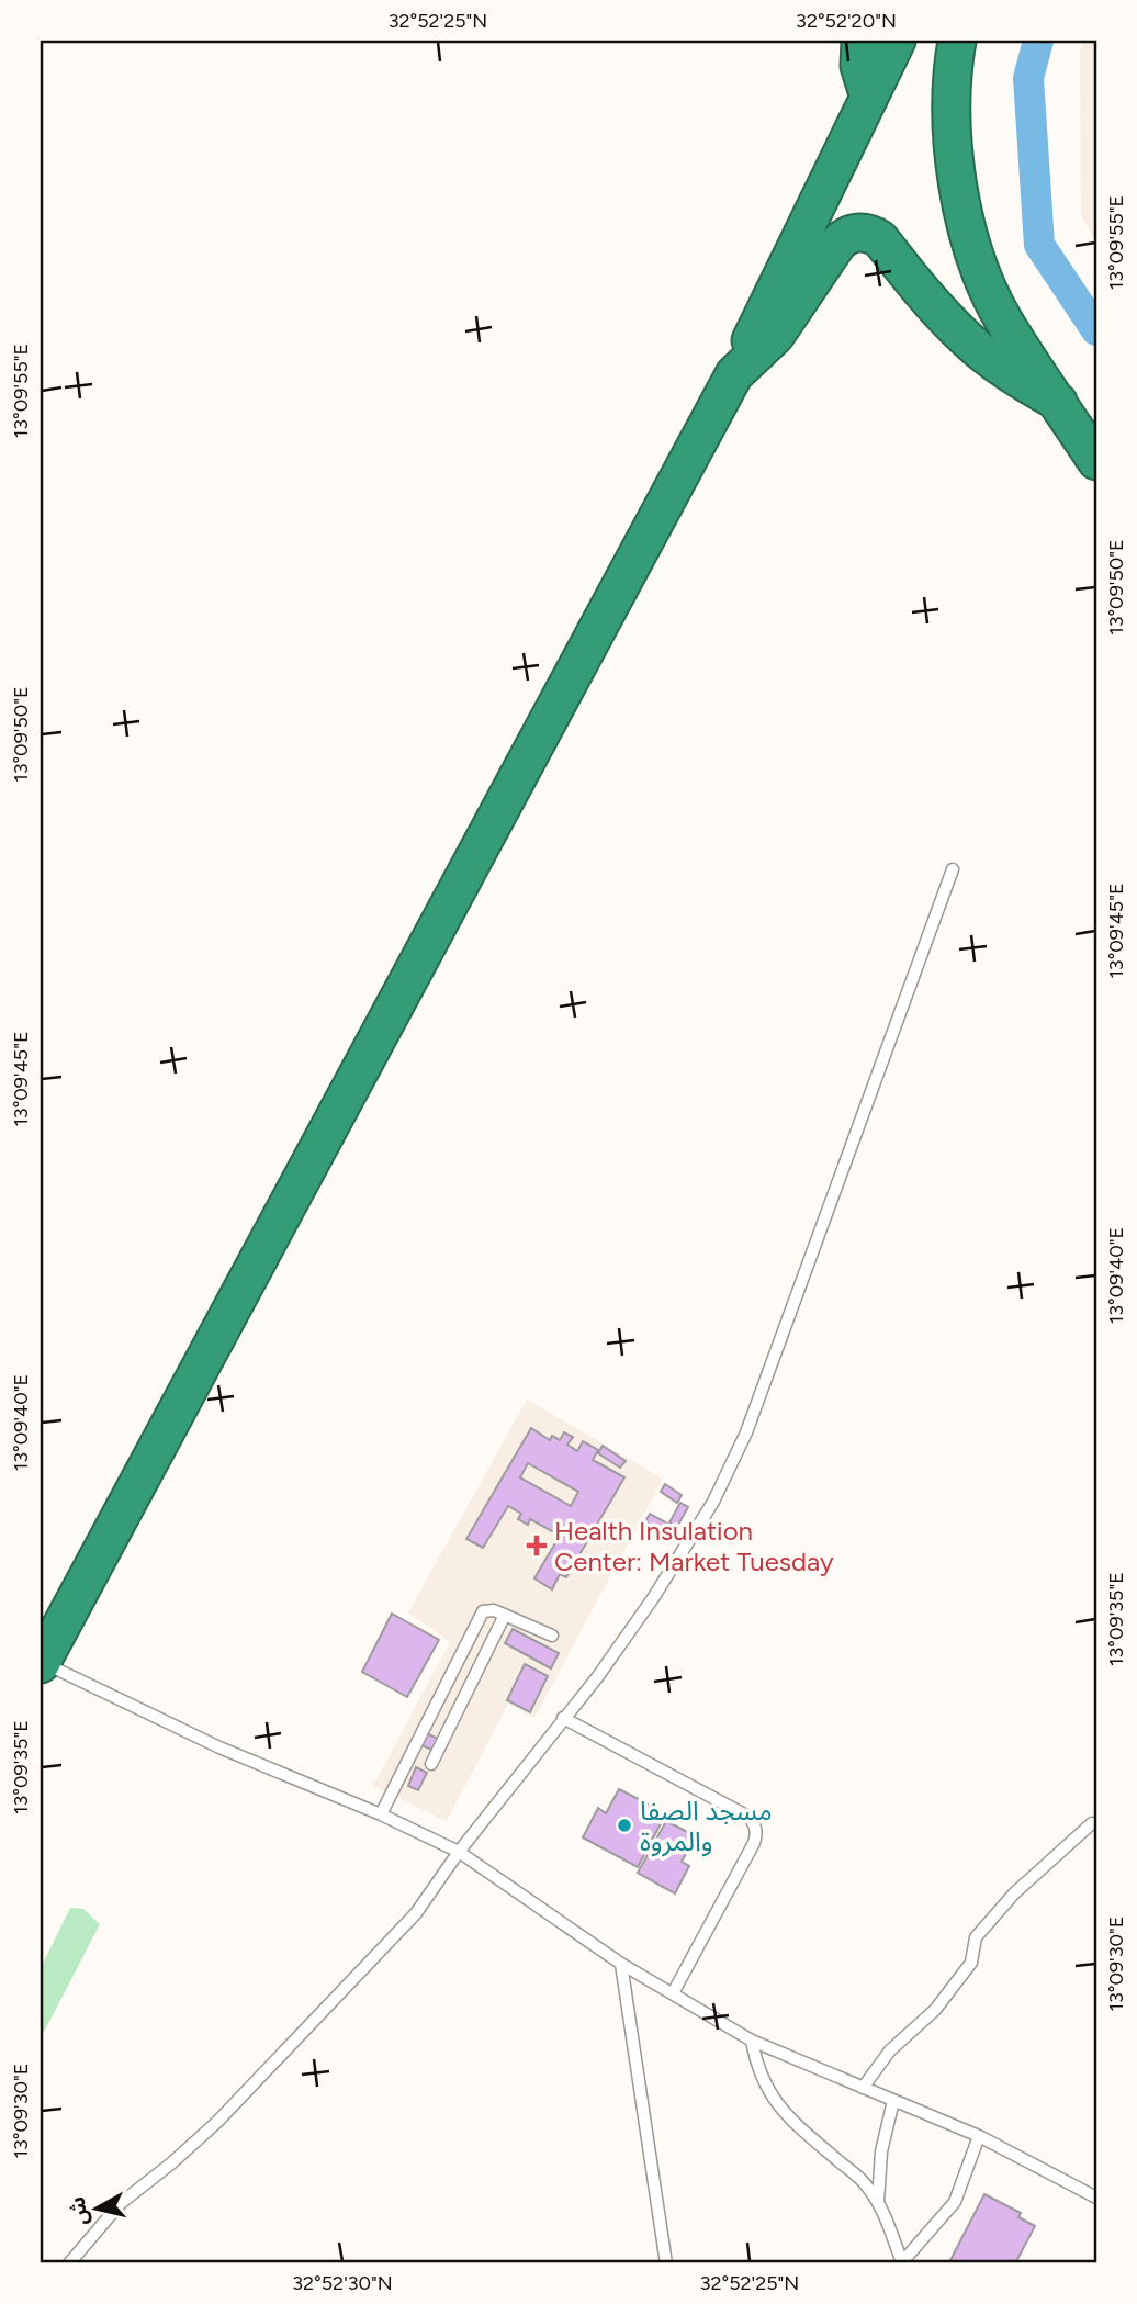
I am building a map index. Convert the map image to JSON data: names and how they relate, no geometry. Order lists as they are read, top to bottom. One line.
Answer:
{"places":{"health":["Health Insulation Center: Market Tuesday"],"other":["مسجد الصفا والمروة"]},"north":"left","coordinates":["32°52'25\"N","32°52'20\"N","13°09'55\"E","13°09'50\"E","13°09'45\"E","13°09'40\"E","13°09'35\"E","13°09'30\"E","32°52'30\"N"]}
